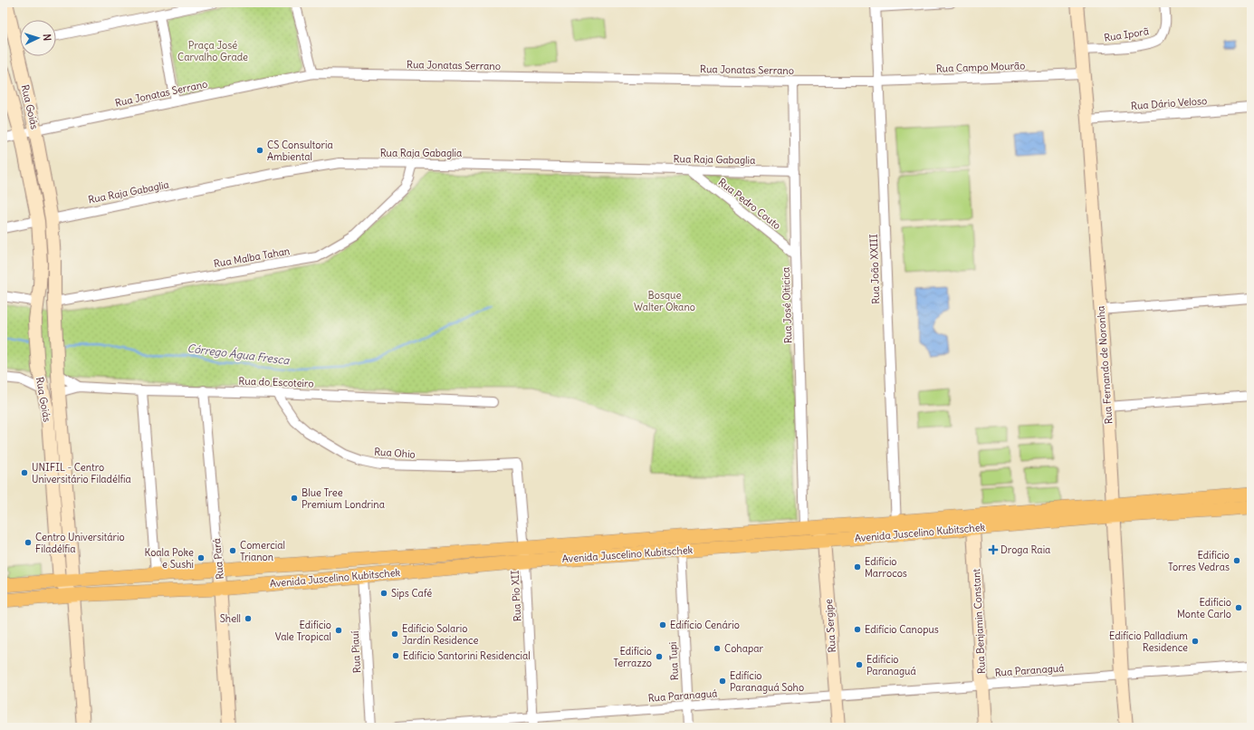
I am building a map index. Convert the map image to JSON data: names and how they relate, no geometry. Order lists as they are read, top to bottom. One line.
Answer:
{"streets":{"main road":["Rua Goiás","Rua Fernando de Noronha","Avenida Juscelino Kubitschek","Rua Pará","Rua Benjamin Constant","Rua Sergipe"],"street":["Rua Iporã","Rua Jonatas Serrano","Rua Campo Mourão","Rua Dário Veloso","Rua Raja Gabaglia","Rua Pedro Couto","Rua Malba Tahan","Rua João XXIII","Rua José Oiticica","Rua do Escoteiro","Rua Ohio","Rua Pio XII","Rua Piauí","Rua Tupi","Rua Paranaguá"]},"crossings":[["Rua Iporã","Rua Fernando de Noronha"],["Rua Jonatas Serrano","Rua Campo Mourão"],["Rua Jonatas Serrano","Rua Goiás"],["Rua Jonatas Serrano","Rua João XXIII"],["Rua Jonatas Serrano","Rua José Oiticica"],["Rua Campo Mourão","Rua João XXIII"],["Rua Campo Mourão","Rua Fernando de Noronha"],["Rua Dário Veloso","Rua Fernando de Noronha"],["Rua Goiás","Rua Raja Gabaglia"],["Rua Goiás","Rua Malba Tahan"],["Rua Goiás","Rua do Escoteiro"],["Rua Goiás","Avenida Juscelino Kubitschek"],["Rua Raja Gabaglia","Rua Pedro Couto"],["Rua Raja Gabaglia","Rua Malba Tahan"],["Rua Raja Gabaglia","Rua José Oiticica"],["Rua Pedro Couto","Rua José Oiticica"],["Rua João XXIII","Avenida Juscelino Kubitschek"],["Rua José Oiticica","Avenida Juscelino Kubitschek"],["Rua José Oiticica","Rua Sergipe"],["Rua Fernando de Noronha","Avenida Juscelino Kubitschek"],["Rua Fernando de Noronha","Rua Paranaguá"],["Rua do Escoteiro","Rua Ohio"],["Rua do Escoteiro","Rua Pará"],["Rua Ohio","Rua Pio XII"],["Avenida Juscelino Kubitschek","Rua Pará"],["Avenida Juscelino Kubitschek","Rua Pio XII"],["Avenida Juscelino Kubitschek","Rua Benjamin Constant"],["Avenida Juscelino Kubitschek","Rua Sergipe"],["Avenida Juscelino Kubitschek","Rua Piauí"],["Avenida Juscelino Kubitschek","Rua Tupi"],["Rua Pio XII","Rua Paranaguá"],["Rua Benjamin Constant","Rua Paranaguá"],["Rua Sergipe","Rua Paranaguá"],["Rua Tupi","Rua Paranaguá"]],"water":["Córrego Água Fresca"],"parks":["Praça José Carvalho Grade","Bosque Walter Okano"],"places":{"other":["CS Consultoria Ambiental","UNIFIL - Centro Universitário Filadélfia","Blue Tree Premium Londrina","Centro Universitário Filadélfia","Comercial Trianon","Koala Poke e Sushi","Edifício Torres Vedras","Edifício Marrocos","Sips Café","Edifício Monte Carlo","Shell","Edifício Cenário","Edifício Canopus","Edifício Vale Tropical","Edifício Solario Jardín Residence","Edifício Palladium Residence","Cohapar","Edifício Santorini Residencial","Edifício Terrazzo","Edifício Paranaguá","Edifício Paranaguá Soho"],"health":["Droga Raia"]},"north":"right"}
